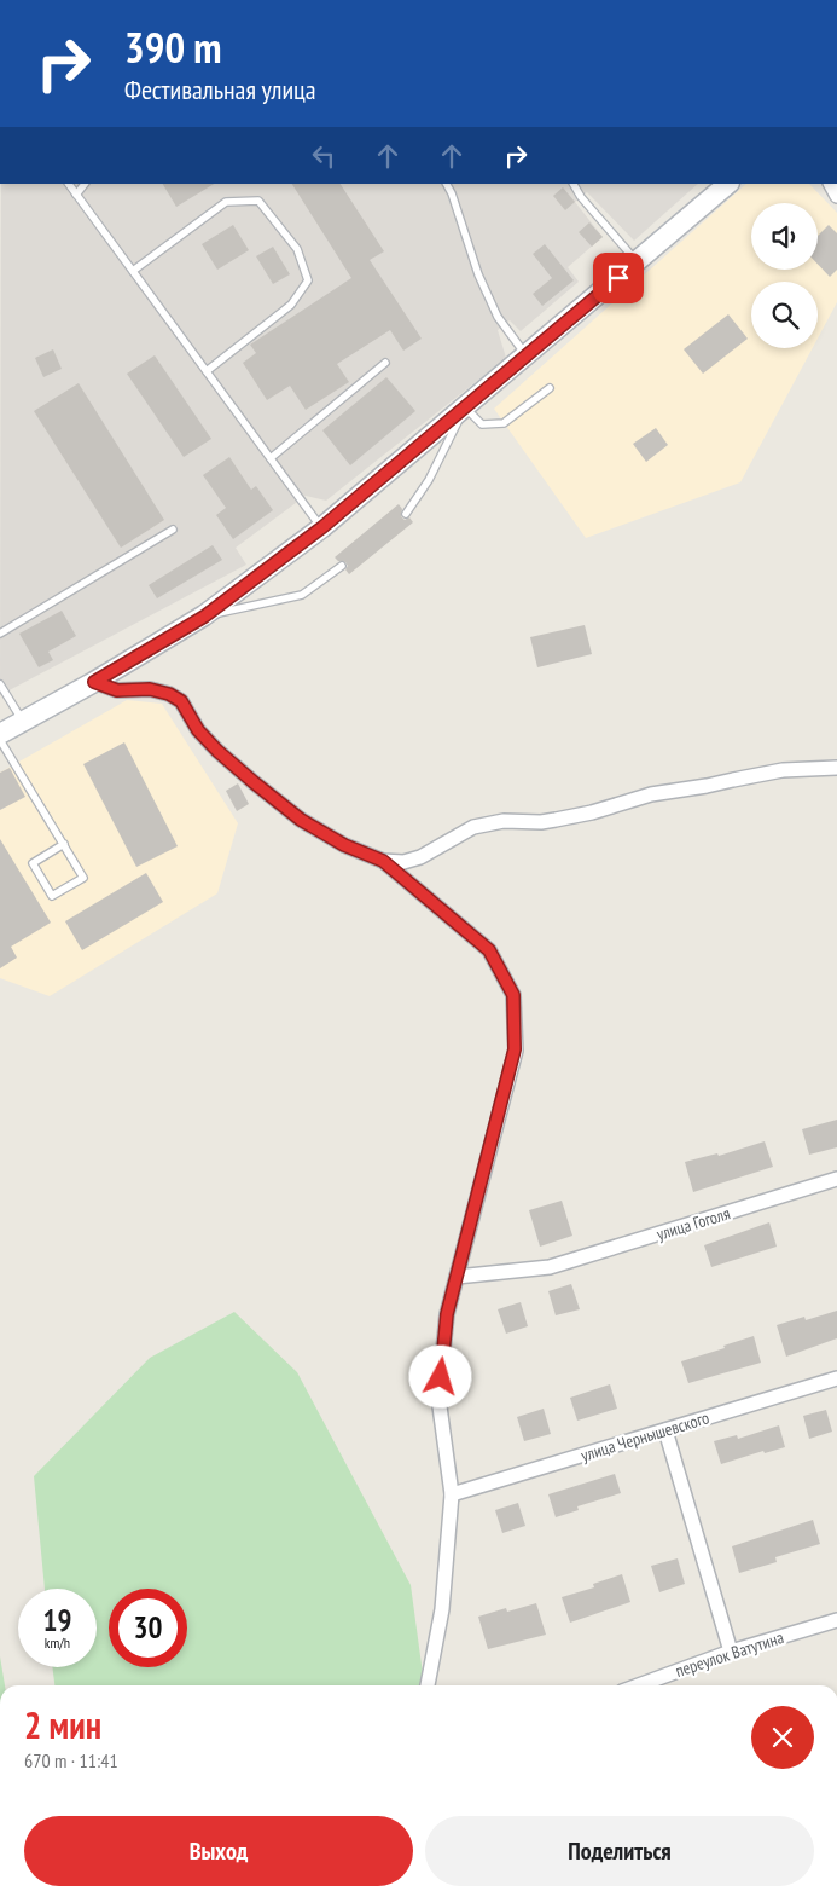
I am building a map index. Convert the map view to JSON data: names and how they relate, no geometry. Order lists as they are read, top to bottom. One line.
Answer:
{"streets":{"street":["улица Гоголя","улица Чернышевского","переулок Ватутина"]},"page":{"turn":["390 m","Фестивальная улица"],"speed":"19 km/h","limit":"30","heading":["2 мин","670 m · 11:41"],"buttons":["Выход","Поделиться"]}}
